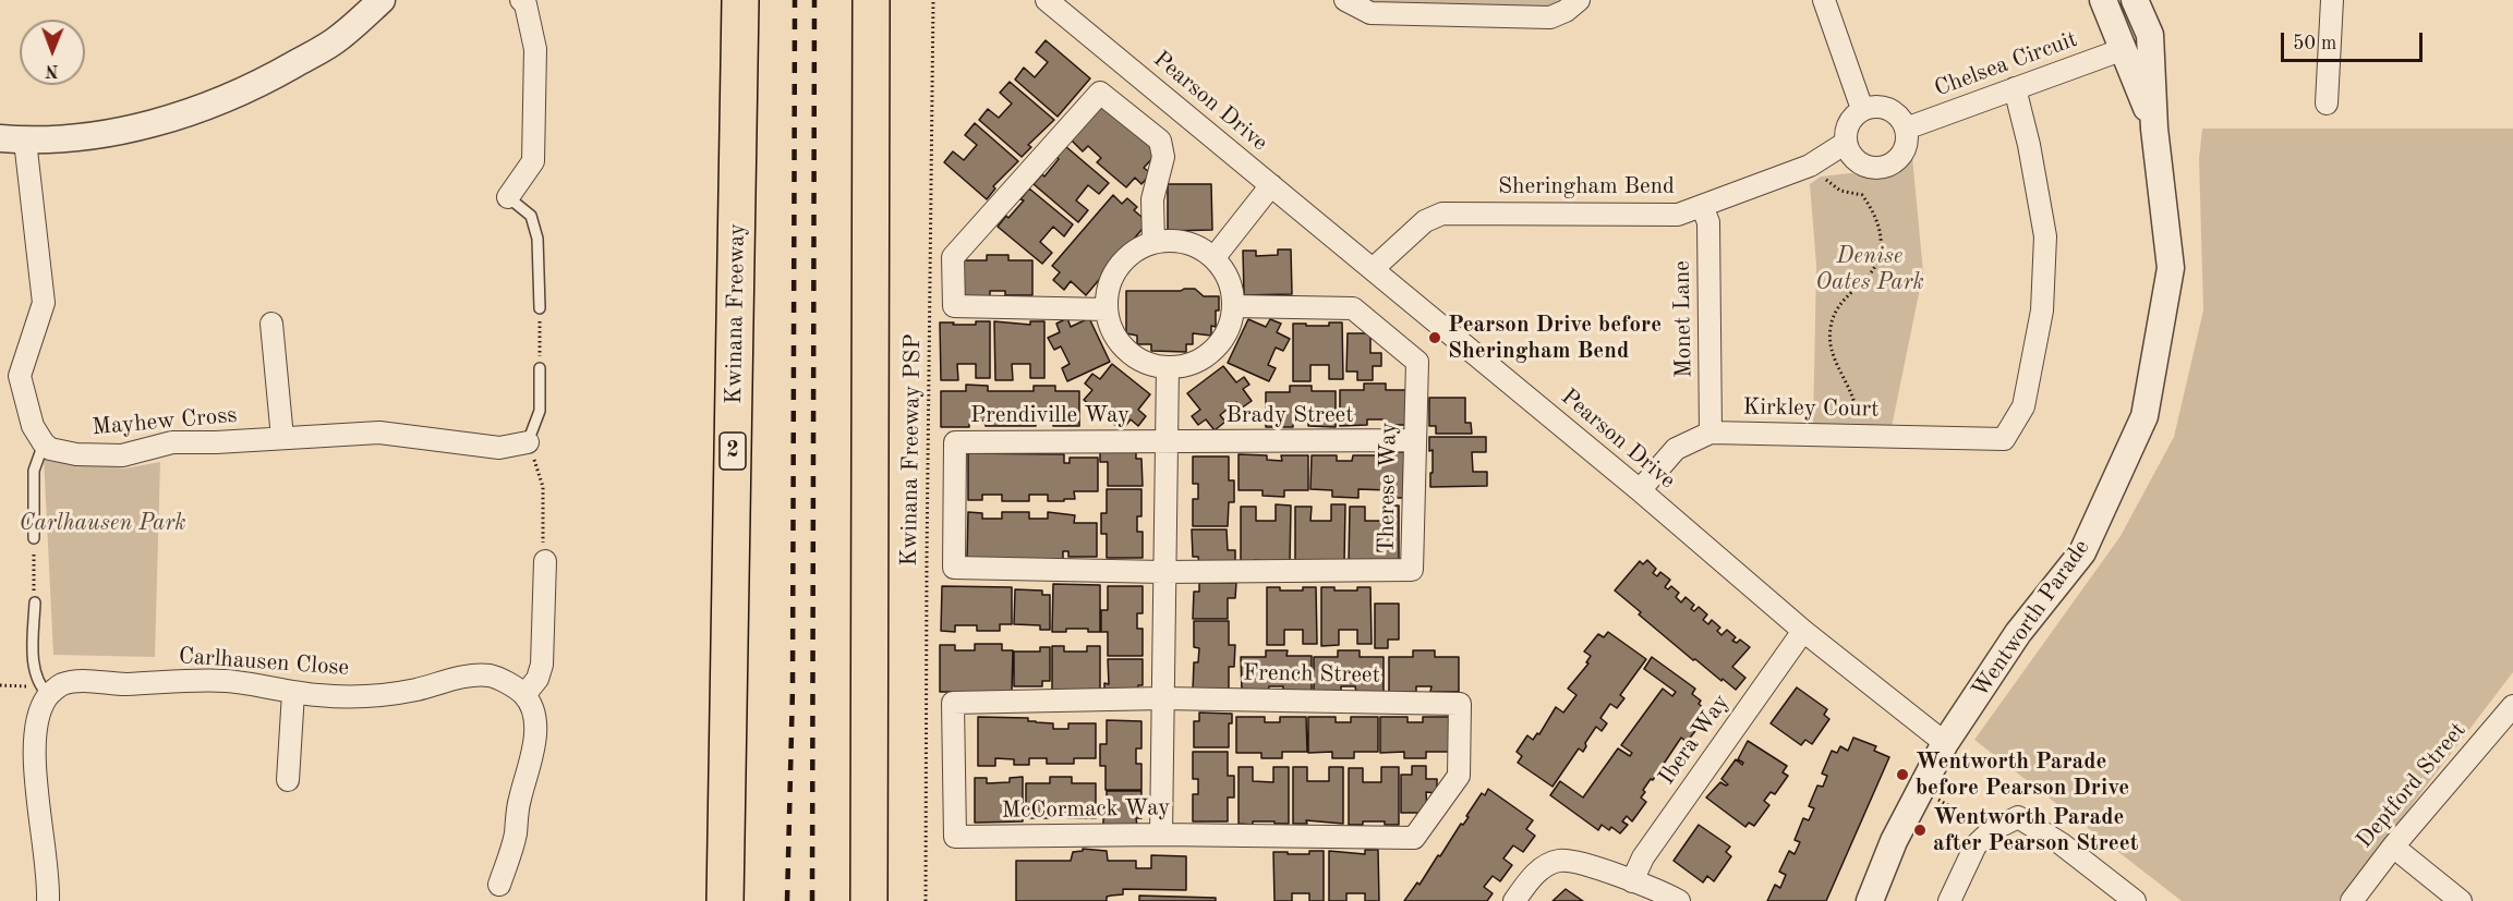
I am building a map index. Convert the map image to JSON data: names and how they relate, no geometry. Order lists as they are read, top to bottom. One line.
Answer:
{"streets":{"highway":["Kwinana Freeway","2"],"street":["Chelsea Circuit","Pearson Drive","Sheringham Bend","Monet Lane","Kirkley Court","Prendiville Way","Brady Street","Mayhew Cross","Therese Way","Wentworth Parade","Carlhausen Close","French Street","Ibera Way","Deptford Street","McCormack Way"],"path":["Kwinana Freeway PSP"]},"crossings":[["Chelsea Circuit","Sheringham Bend"],["Chelsea Circuit","Kirkley Court"],["Chelsea Circuit","Wentworth Parade"],["Pearson Drive","Sheringham Bend"],["Pearson Drive","Kirkley Court"],["Pearson Drive","Wentworth Parade"],["Pearson Drive","Ibera Way"],["Sheringham Bend","Monet Lane"],["Monet Lane","Kirkley Court"],["Prendiville Way","Brady Street"],["Prendiville Way","Therese Way"],["Brady Street","Therese Way"],["French Street","McCormack Way"]],"parks":["Denise Oates Park","Carlhausen Park"],"places":["Pearson Drive before Sheringham Bend","Wentworth Parade before Pearson Drive","Wentworth Parade after Pearson Street"],"scale_bar":"50 m","north":"bottom"}
